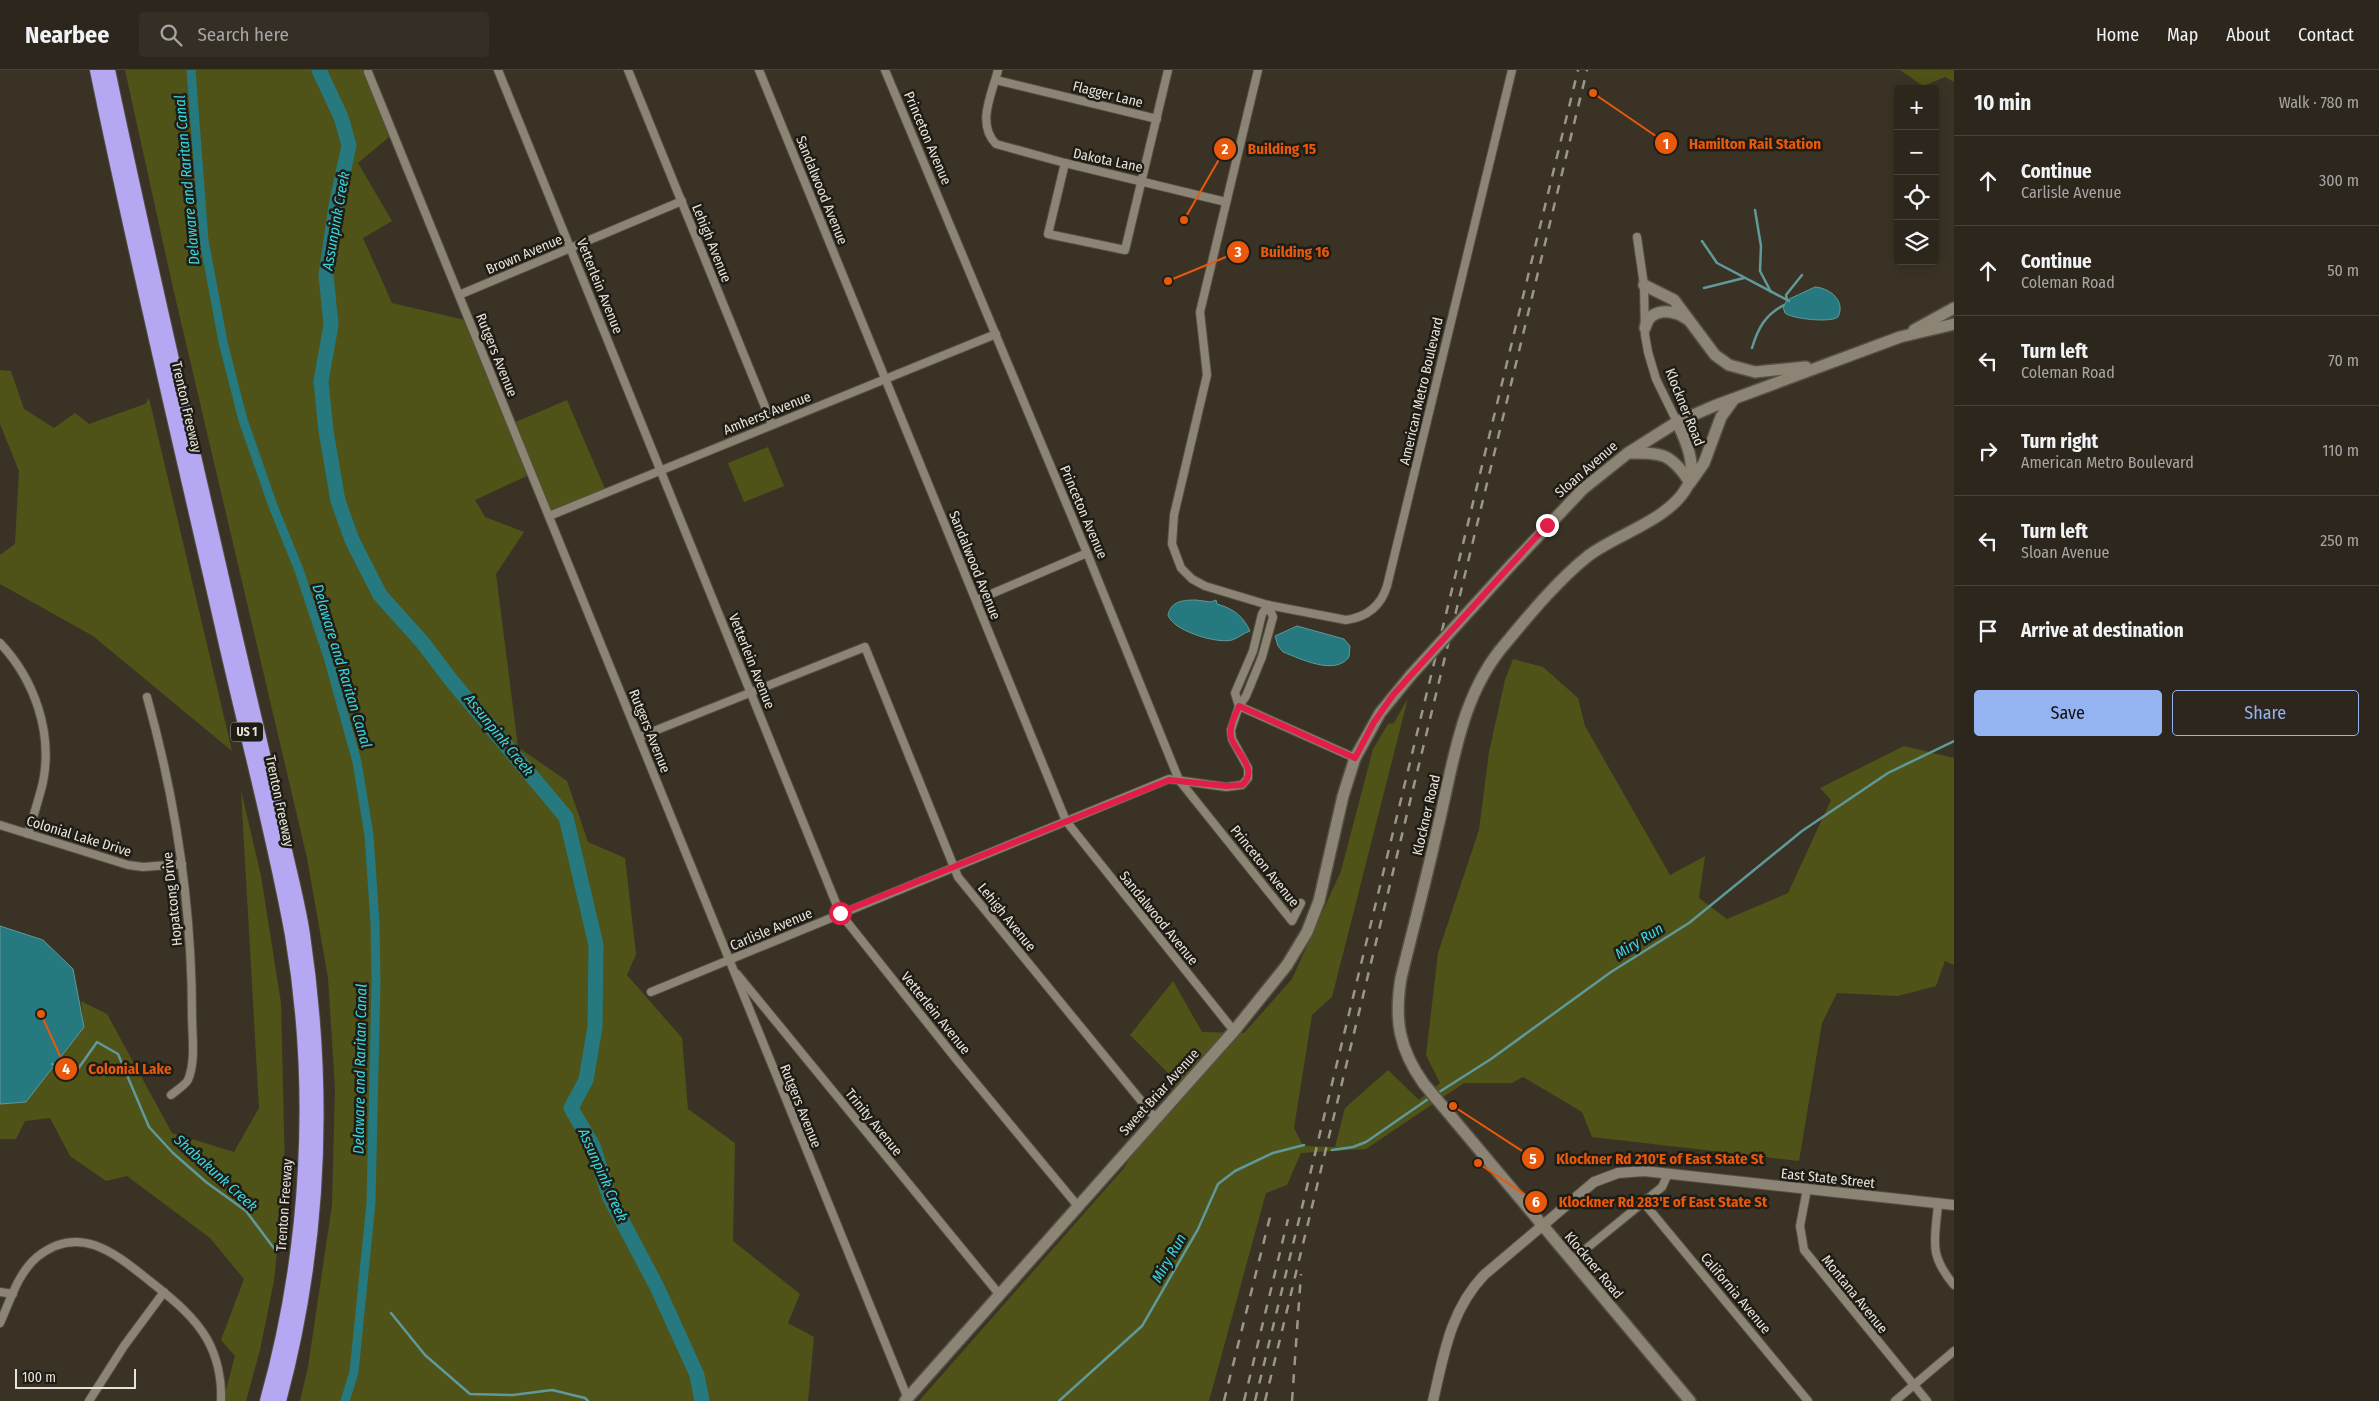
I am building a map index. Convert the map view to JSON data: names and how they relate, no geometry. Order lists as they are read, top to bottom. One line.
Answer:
{"streets":{"highway":["Trenton Freeway","US 1"],"main road":["Klockner Road","Sloan Avenue","Sweet Briar Avenue"],"street":["Flagger Lane","Princeton Avenue","Dakota Lane","Sandalwood Avenue","Lehigh Avenue","Brown Avenue","Vetterlein Avenue","Rutgers Avenue","American Metro Boulevard","Amherst Avenue","Colonial Lake Drive","Hopatcong Drive","Carlisle Avenue","Trinity Avenue","East State Street","California Avenue","Montana Avenue"]},"crossings":[["Flagger Lane","Dakota Lane"],["Princeton Avenue","Amherst Avenue"],["Princeton Avenue","Carlisle Avenue"],["Dakota Lane","American Metro Boulevard"],["Sandalwood Avenue","Amherst Avenue"],["Sandalwood Avenue","Carlisle Avenue"],["Sandalwood Avenue","Sweet Briar Avenue"],["Lehigh Avenue","Brown Avenue"],["Lehigh Avenue","Vetterlein Avenue"],["Lehigh Avenue","Amherst Avenue"],["Lehigh Avenue","Carlisle Avenue"],["Lehigh Avenue","Sweet Briar Avenue"],["Brown Avenue","Vetterlein Avenue"],["Brown Avenue","Rutgers Avenue"],["Vetterlein Avenue","Amherst Avenue"],["Vetterlein Avenue","Carlisle Avenue"],["Vetterlein Avenue","Sweet Briar Avenue"],["Rutgers Avenue","Amherst Avenue"],["Rutgers Avenue","Carlisle Avenue"],["Rutgers Avenue","Sweet Briar Avenue"],["Rutgers Avenue","Trinity Avenue"],["Klockner Road","Sloan Avenue"],["Klockner Road","East State Street"],["Sloan Avenue","Sweet Briar Avenue"],["Colonial Lake Drive","Hopatcong Drive"],["Carlisle Avenue","Trinity Avenue"],["Sweet Briar Avenue","Trinity Avenue"],["East State Street","Montana Avenue"]],"water":["Delaware and Raritan Canal","Assunpink Creek","Miry Run","Shabakunk Creek"],"places":["Hamilton Rail Station","Building 15","Building 16","Colonial Lake","Klockner Rd 210'E of East State St","Klockner Rd 283'E of East State St"],"scale_bar":"100 m","page":{"header":"Nearbee","search":"Search here","nav":["Home","Map","About","Contact"],"heading":["10 min","Walk · 780 m"],"map_buttons":["+","−"],"list":[["Continue","Carlisle Avenue","300 m"],["Continue","Coleman Road","50 m"],["Turn left","Coleman Road","70 m"],["Turn right","American Metro Boulevard","110 m"],["Turn left","Sloan Avenue","250 m"],"Arrive at destination"],"buttons":["Save","Share"],"scale":"100 m"}}
